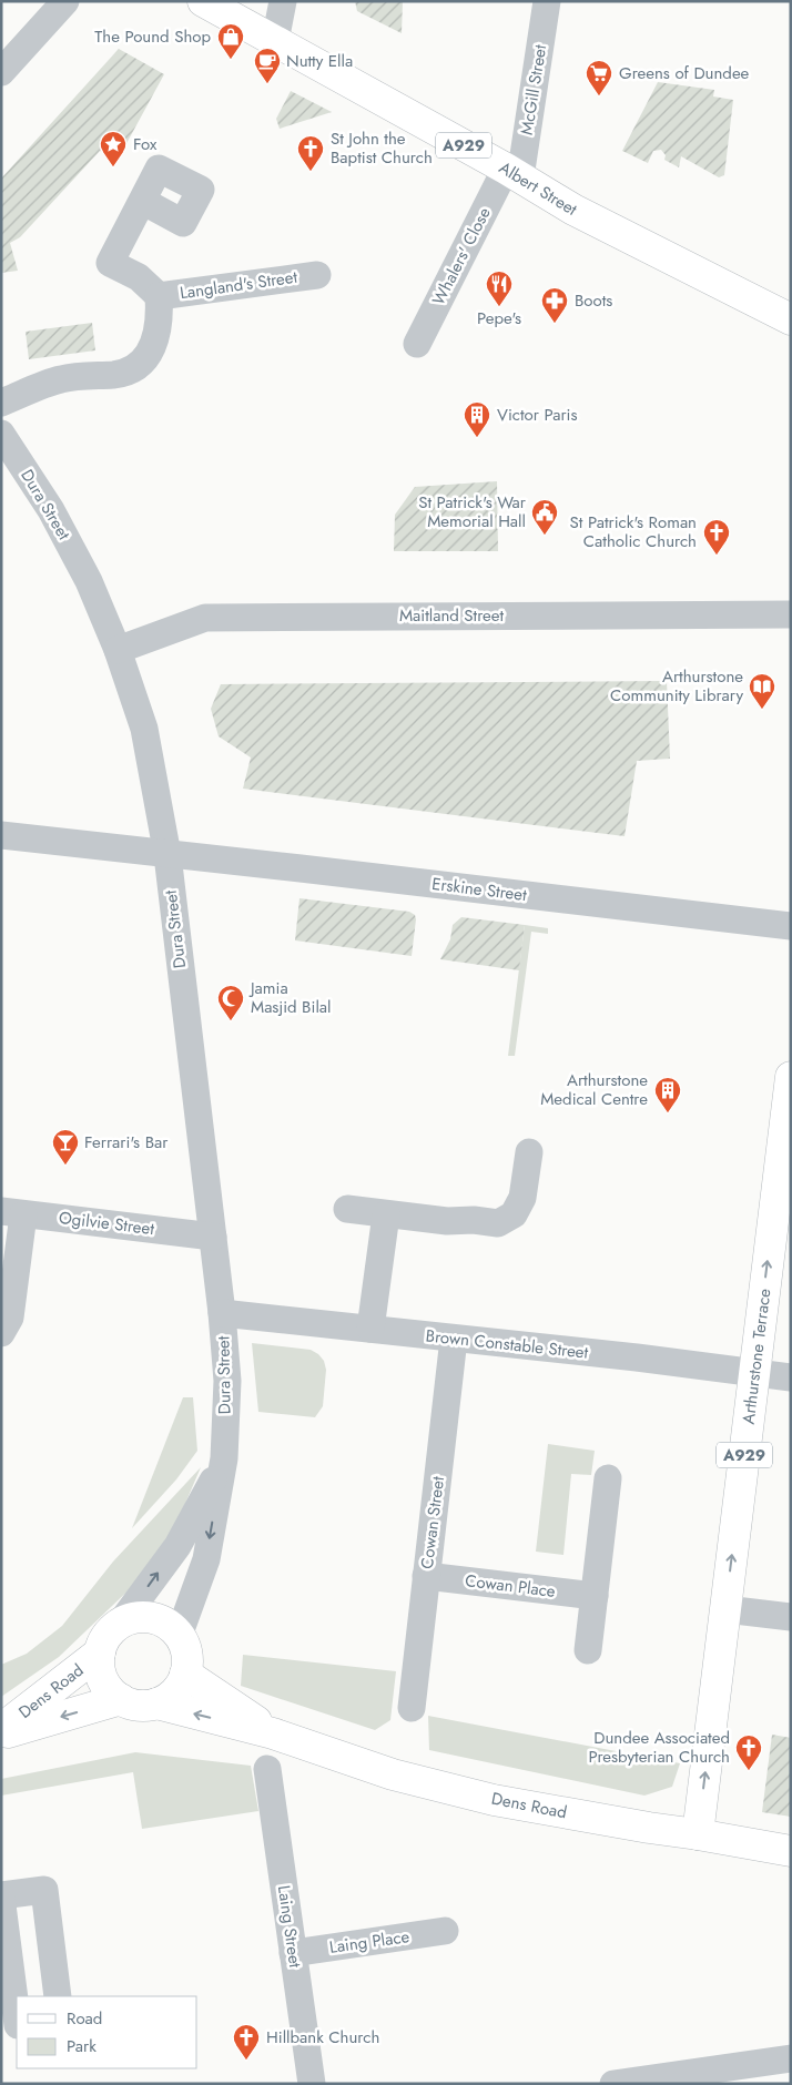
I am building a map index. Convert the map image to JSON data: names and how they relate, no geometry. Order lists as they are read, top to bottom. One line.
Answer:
{"streets":{"main road":["A929","Albert Street","Arthurstone Terrace","Dens Road"],"street":["McGill Street","Whalers' Close","Langland's Street","Dura Street","Maitland Street","Erskine Street","Ogilvie Street","Brown Constable Street","Cowan Street","Cowan Place","Laing Street","Laing Place"]},"crossings":[["McGill Street","Albert Street"],["McGill Street","Whalers' Close"],["Albert Street","Whalers' Close"],["Dura Street","Maitland Street"],["Dura Street","Erskine Street"],["Dura Street","Ogilvie Street"],["Dura Street","Brown Constable Street"],["Dura Street","Dens Road"],["Brown Constable Street","Arthurstone Terrace"],["Brown Constable Street","Cowan Street"],["Arthurstone Terrace","Dens Road"],["Cowan Street","Cowan Place"],["Laing Street","Laing Place"]],"one_way":["Arthurstone Terrace"],"places":{"shop":["The Pound Shop"],"cafe":["Nutty Ella"],"supermarket":["Greens of Dundee"],"place":["Fox"],"church":["St John the Baptist Church","St Patrick's Roman Catholic Church","Dundee Associated Presbyterian Church","Hillbank Church"],"restaurant":["Pepe's"],"pharmacy":["Boots"],"building":["Victor Paris","Arthurstone Medical Centre"],"public building":["St Patrick's War Memorial Hall"],"library":["Arthurstone Community Library"],"mosque":["Jamia Masjid Bilal"],"bar":["Ferrari's Bar"]},"legend":["Road","Park"]}
